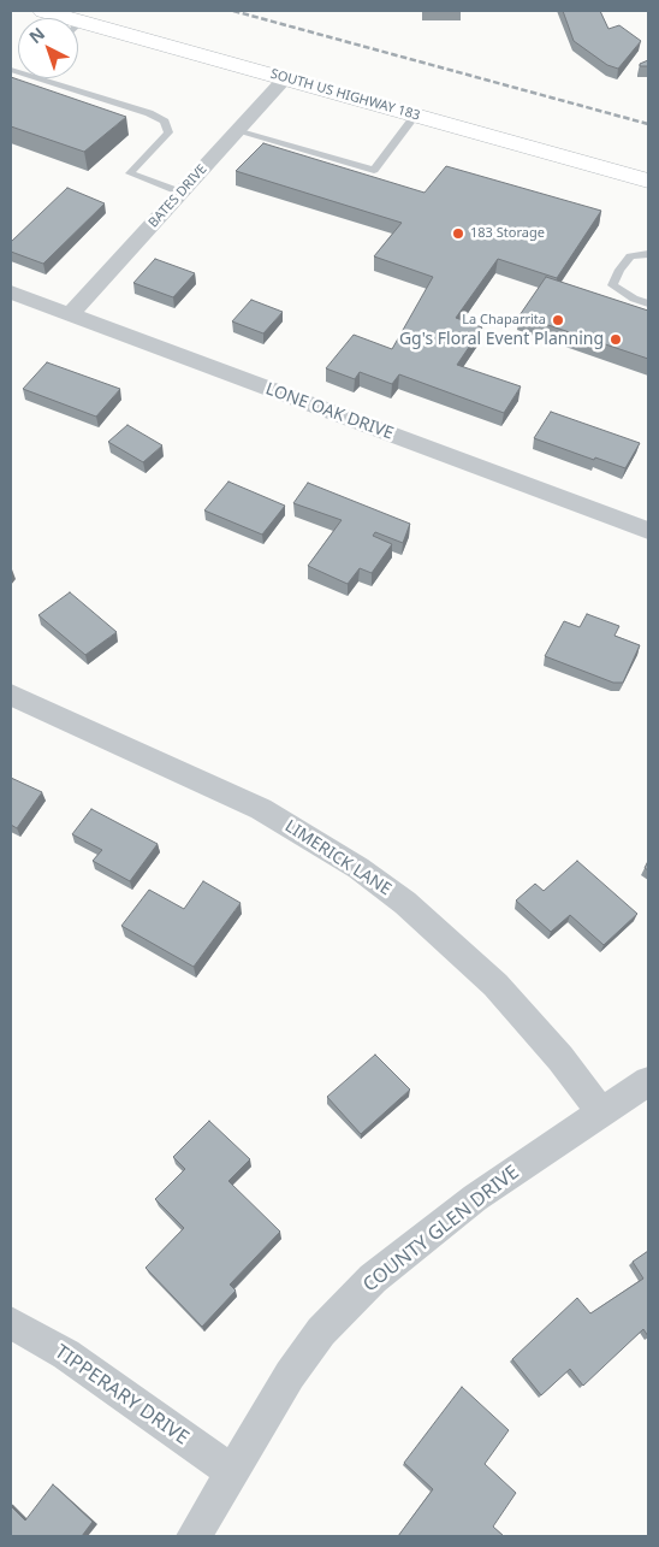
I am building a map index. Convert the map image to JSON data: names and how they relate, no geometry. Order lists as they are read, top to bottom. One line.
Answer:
{"streets":{"main road":["SOUTH US HIGHWAY 183"],"street":["BATES DRIVE","LONE OAK DRIVE","LIMERICK LANE","COUNTY GLEN DRIVE","TIPPERARY DRIVE"]},"crossings":[["SOUTH US HIGHWAY 183","BATES DRIVE"],["BATES DRIVE","LONE OAK DRIVE"],["LIMERICK LANE","COUNTY GLEN DRIVE"],["COUNTY GLEN DRIVE","TIPPERARY DRIVE"]],"places":["183 Storage","La Chaparrita","Gg's Floral Event Planning"],"north":"top left"}
